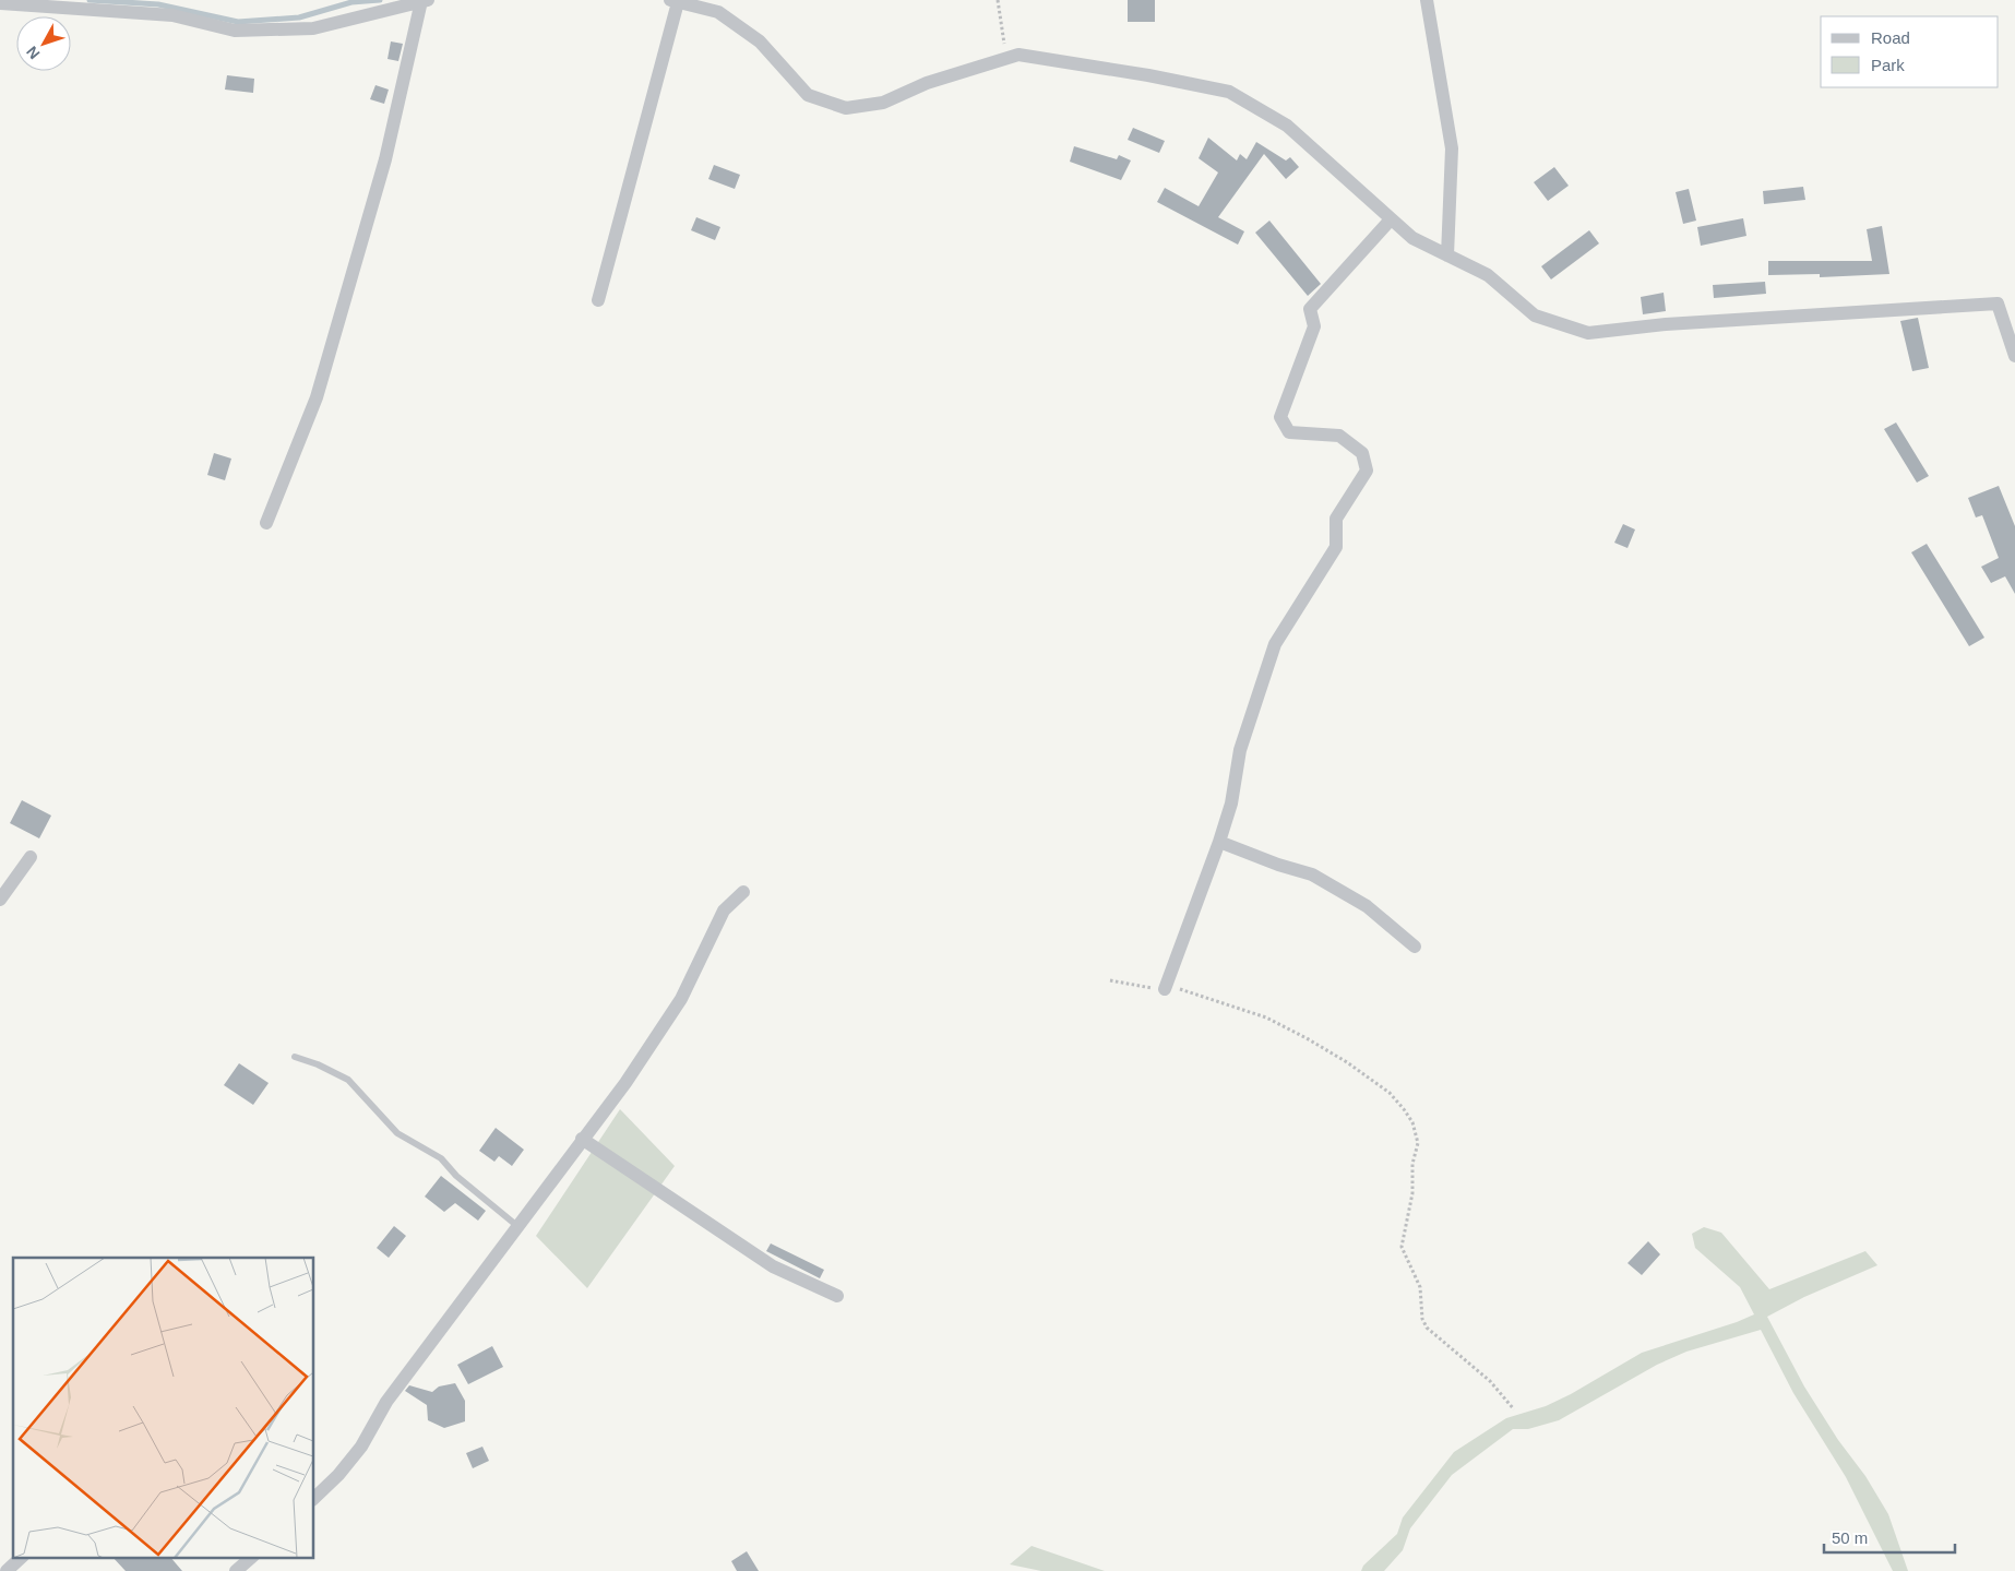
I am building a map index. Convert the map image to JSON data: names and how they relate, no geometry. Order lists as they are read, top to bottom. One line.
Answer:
{"legend":["Road","Park"],"scale_bar":"50 m","north":"bottom left"}
